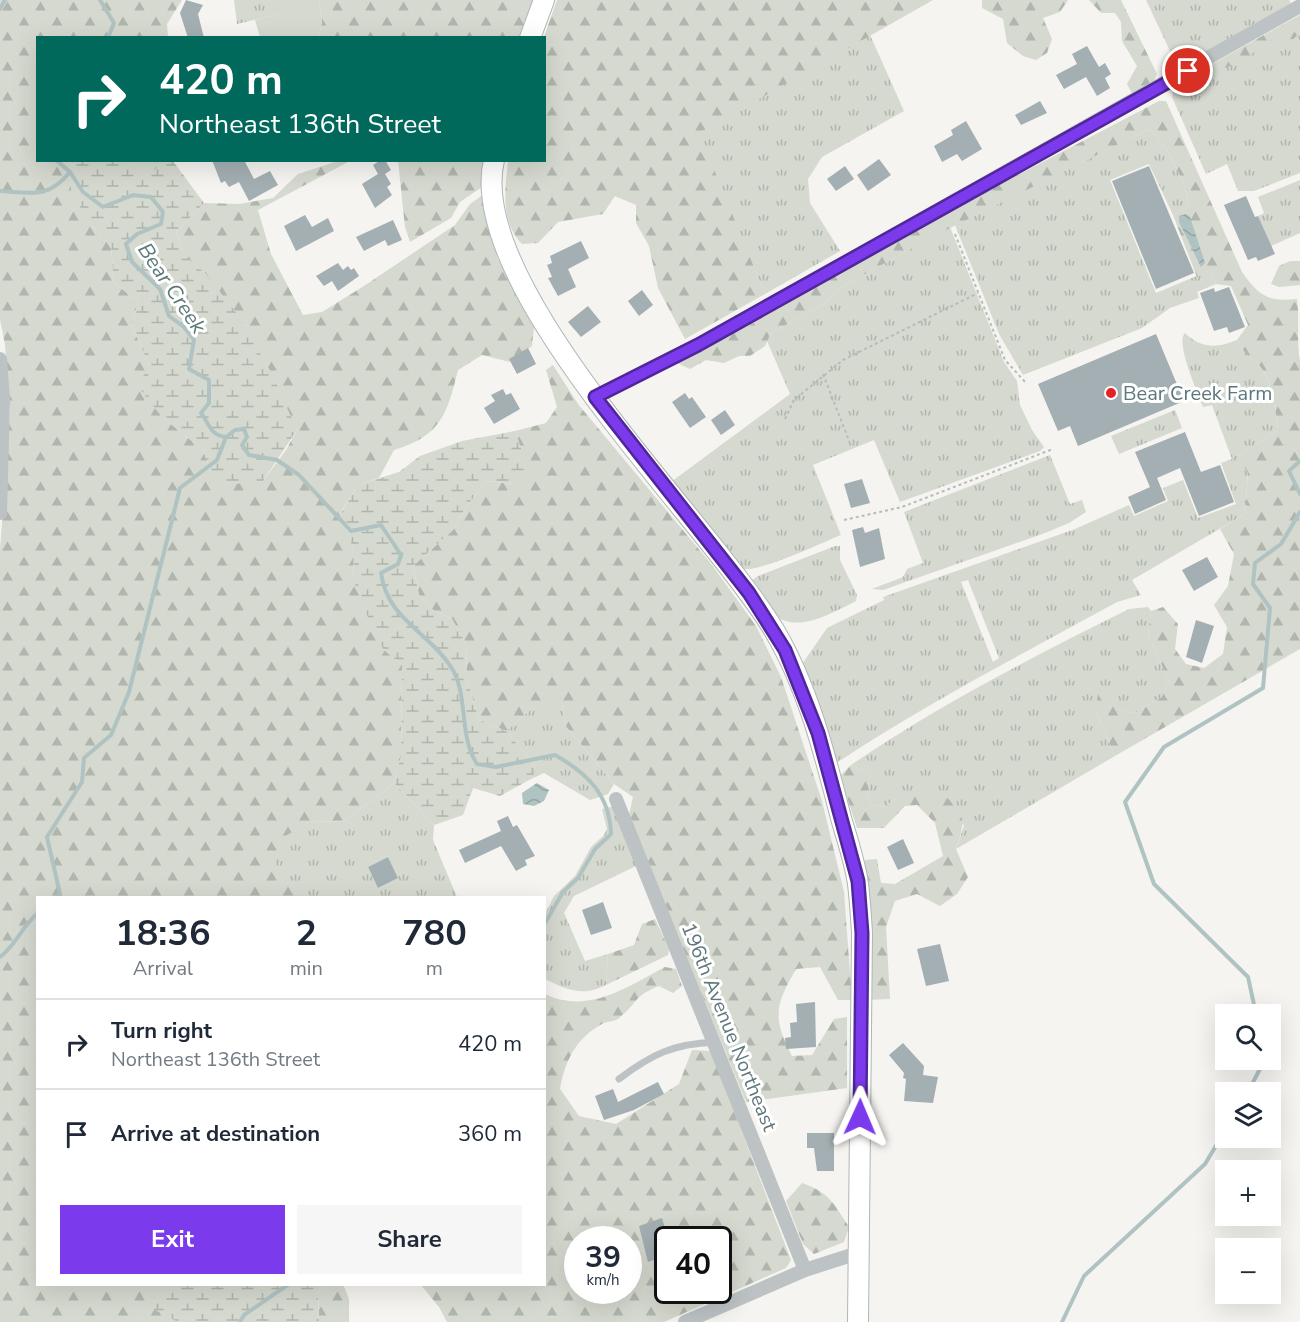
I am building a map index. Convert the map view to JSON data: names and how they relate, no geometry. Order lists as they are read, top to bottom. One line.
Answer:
{"streets":{"street":["196th Avenue Northeast"]},"water":["Bear Creek"],"places":["Bear Creek Farm"],"page":{"turn":["420 m","Northeast 136th Street"],"eta":["18:36","Arrival","2","min","780","m"],"list":[{"name":"Turn right","note":"Northeast 136th Street","value":"420 m"},{"name":"Arrive at destination","value":"360 m"}],"map_buttons":["+","−"],"buttons":["Exit","Share"],"speed":"39 km/h","limit":"40"}}
